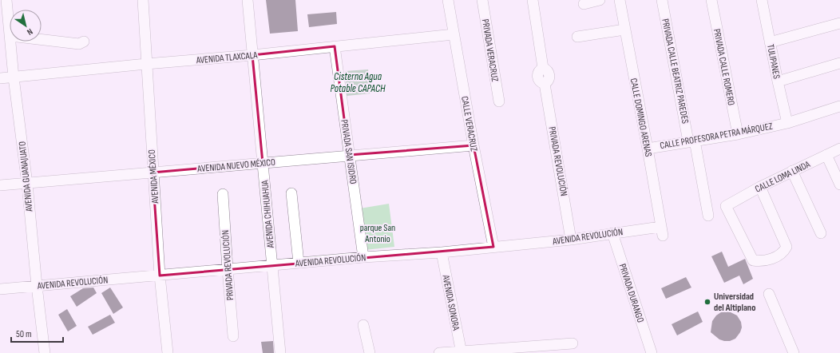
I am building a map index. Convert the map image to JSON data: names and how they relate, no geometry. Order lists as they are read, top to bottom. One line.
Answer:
{"streets":{"street":["PRIVADA VERACRUZ","AVENIDA TLAXCALA","TULIPANES","PRIVADA CALLE ROMERO","PRIVADA CALLE BEATRIZ PAREDES","CALLE DOMINGO ARENAS","CALLE VERACRUZ","CALLE PROFESORA PETRA MÁRQUEZ","PRIVADA SAN ISIDRO","PRIVADA REVOLUCIÓN","AVENIDA NUEVO MÉXICO","AVENIDA GUANAJUATO","AVENIDA MÉXICO","CALLE LOMA LINDA","AVENIDA CHIHUAHUA","AVENIDA REVOLUCIÓN","PRIVADA DURANGO","AVENIDA SONORA"]},"crossings":[["AVENIDA TLAXCALA","CALLE VERACRUZ"],["AVENIDA TLAXCALA","PRIVADA SAN ISIDRO"],["AVENIDA TLAXCALA","AVENIDA GUANAJUATO"],["AVENIDA TLAXCALA","AVENIDA MÉXICO"],["AVENIDA TLAXCALA","AVENIDA CHIHUAHUA"],["TULIPANES","CALLE PROFESORA PETRA MÁRQUEZ"],["PRIVADA CALLE ROMERO","CALLE PROFESORA PETRA MÁRQUEZ"],["PRIVADA CALLE BEATRIZ PAREDES","CALLE PROFESORA PETRA MÁRQUEZ"],["CALLE DOMINGO ARENAS","CALLE PROFESORA PETRA MÁRQUEZ"],["CALLE DOMINGO ARENAS","AVENIDA REVOLUCIÓN"],["CALLE VERACRUZ","AVENIDA NUEVO MÉXICO"],["CALLE VERACRUZ","AVENIDA REVOLUCIÓN"],["PRIVADA SAN ISIDRO","AVENIDA NUEVO MÉXICO"],["PRIVADA SAN ISIDRO","AVENIDA REVOLUCIÓN"],["PRIVADA REVOLUCIÓN","AVENIDA REVOLUCIÓN"],["AVENIDA NUEVO MÉXICO","AVENIDA GUANAJUATO"],["AVENIDA NUEVO MÉXICO","AVENIDA MÉXICO"],["AVENIDA NUEVO MÉXICO","AVENIDA CHIHUAHUA"],["AVENIDA GUANAJUATO","AVENIDA REVOLUCIÓN"],["AVENIDA MÉXICO","AVENIDA REVOLUCIÓN"],["AVENIDA CHIHUAHUA","AVENIDA REVOLUCIÓN"],["AVENIDA REVOLUCIÓN","PRIVADA DURANGO"],["AVENIDA REVOLUCIÓN","AVENIDA SONORA"]],"water":["Cisterna Agua Potable CAPACH"],"parks":["parque San Antonio"],"places":["Universidad del Altiplano"],"scale_bar":"50 m","north":"bottom right"}
